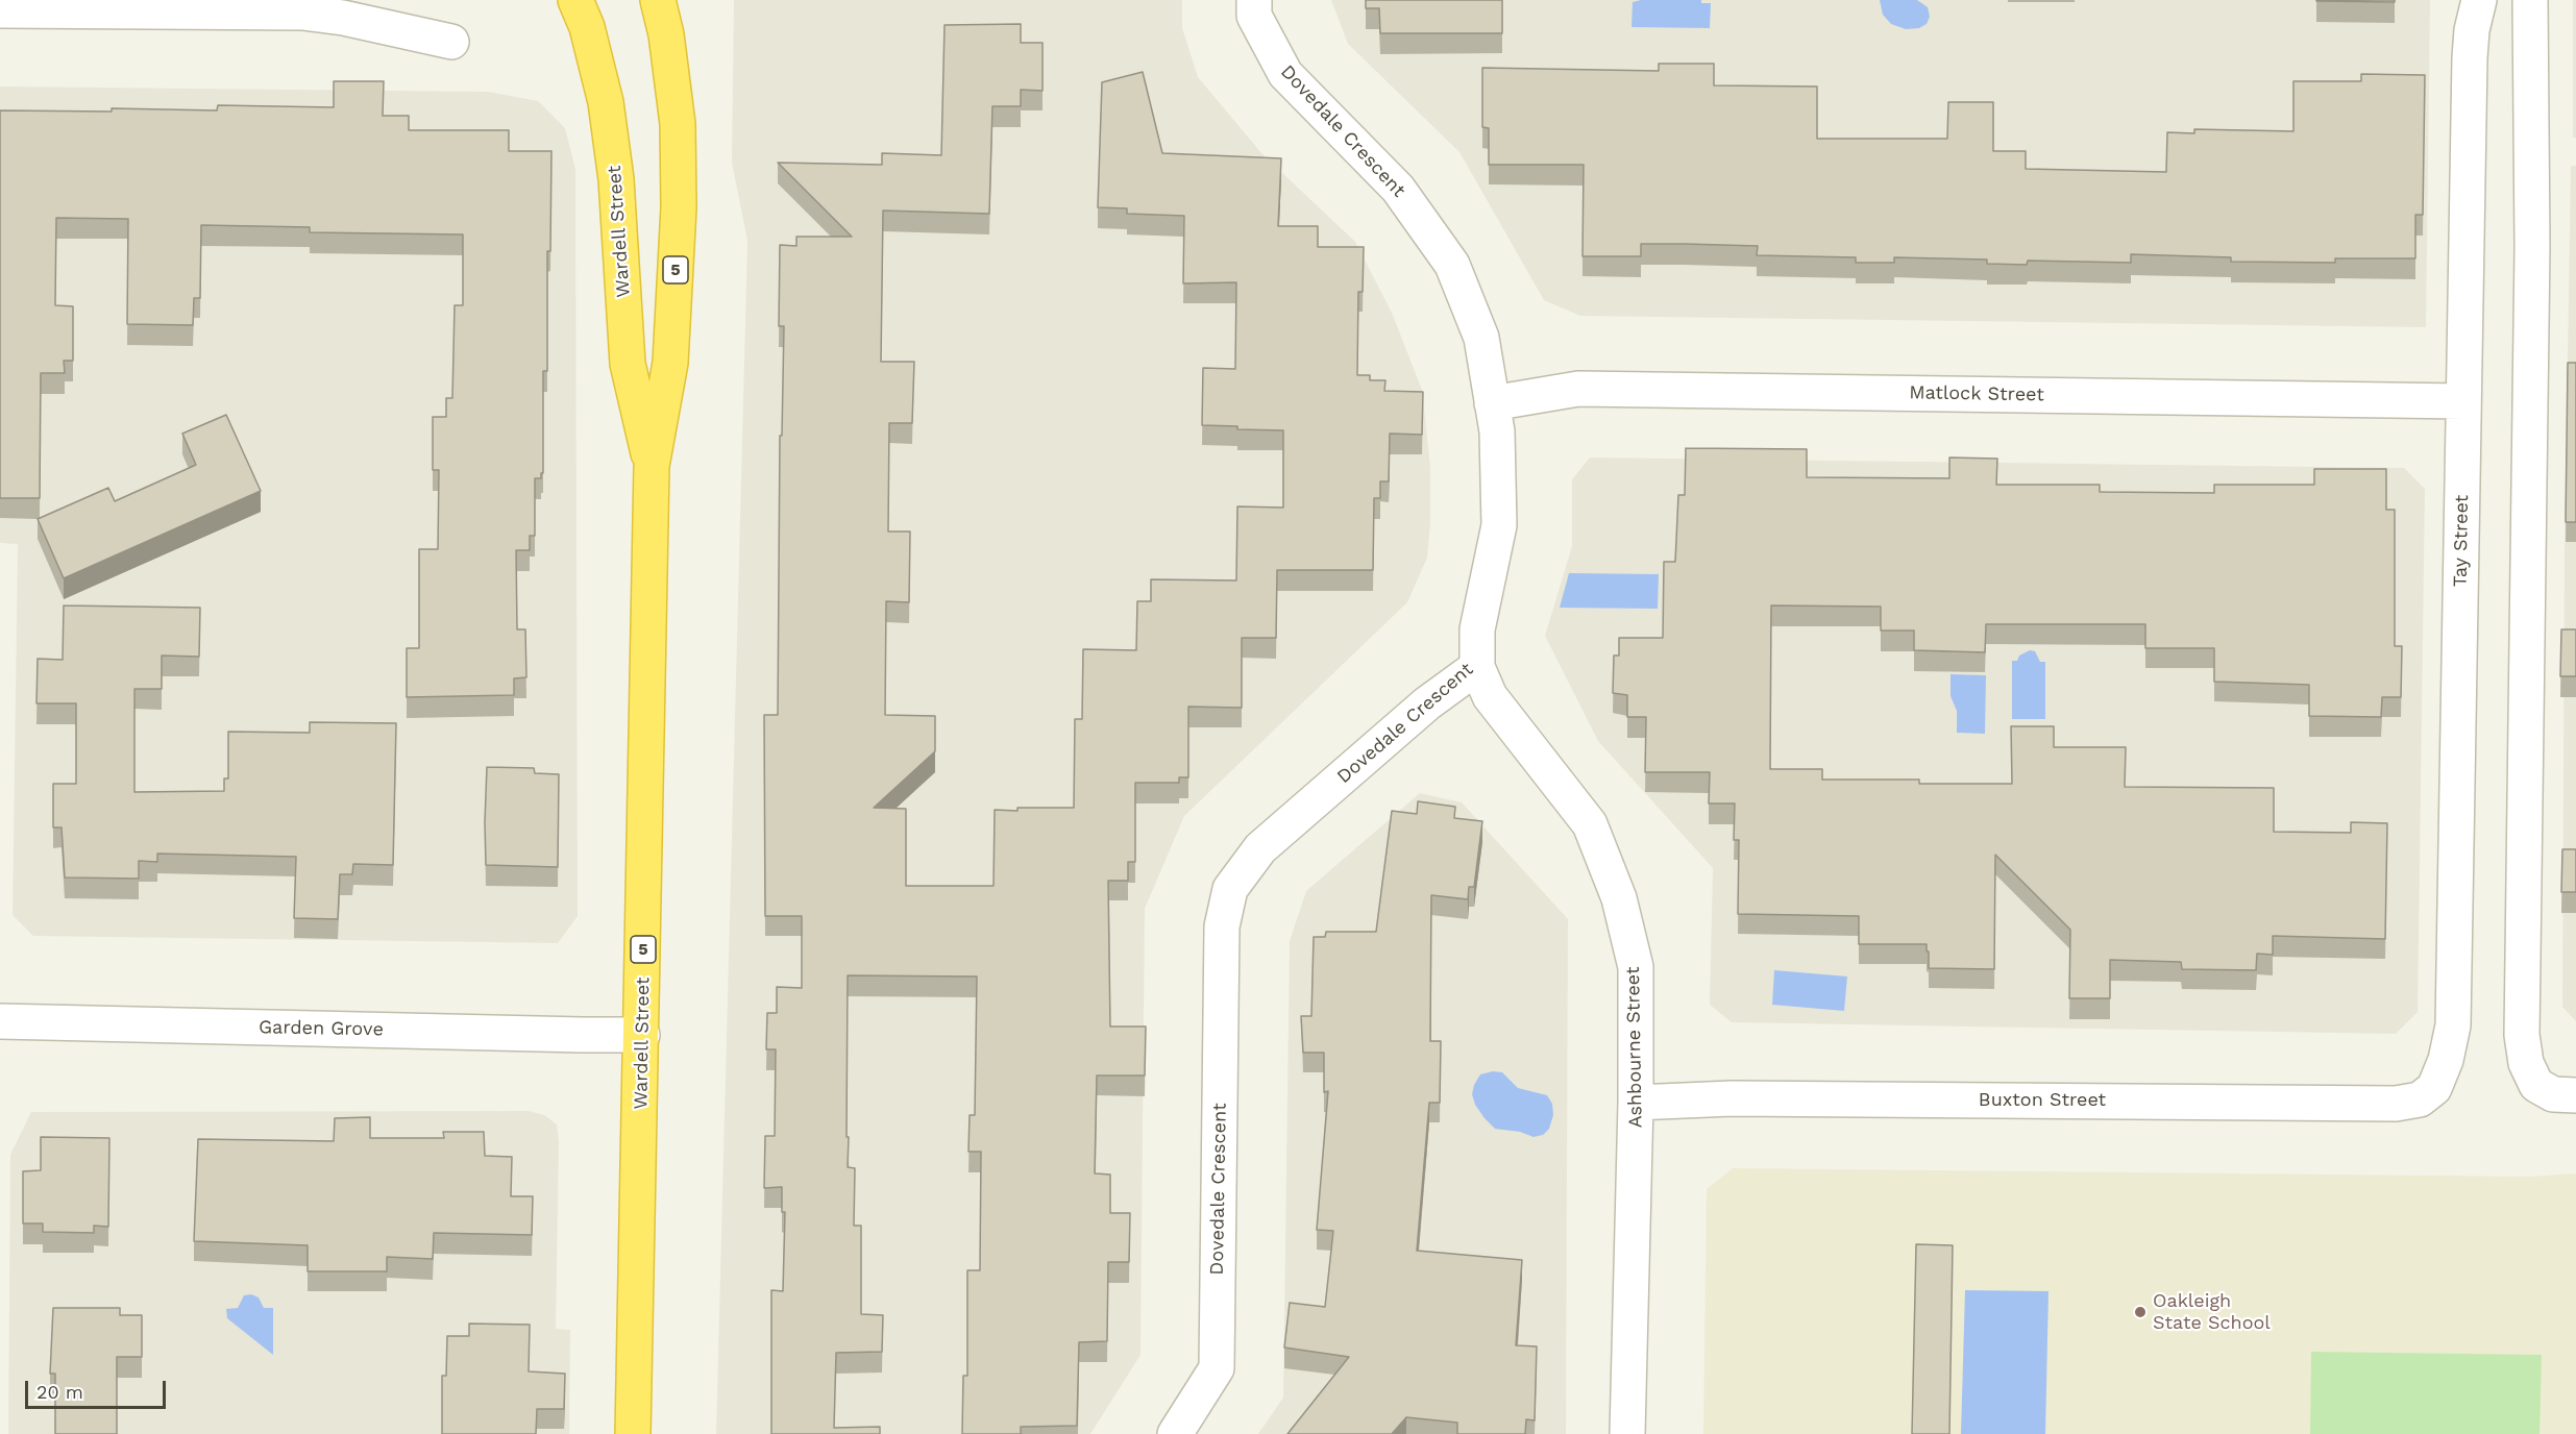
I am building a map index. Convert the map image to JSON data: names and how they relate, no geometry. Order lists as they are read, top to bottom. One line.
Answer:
{"streets":{"highway":["Wardell Street","5"],"street":["Dovedale Crescent","Matlock Street","Tay Street","Garden Grove","Ashbourne Street","Buxton Street"]},"crossings":[["Dovedale Crescent","Matlock Street"],["Dovedale Crescent","Ashbourne Street"],["Wardell Street","Garden Grove"],["Matlock Street","Tay Street"],["Tay Street","Buxton Street"],["Ashbourne Street","Buxton Street"]],"places":["Oakleigh State School"],"scale_bar":"20 m"}
